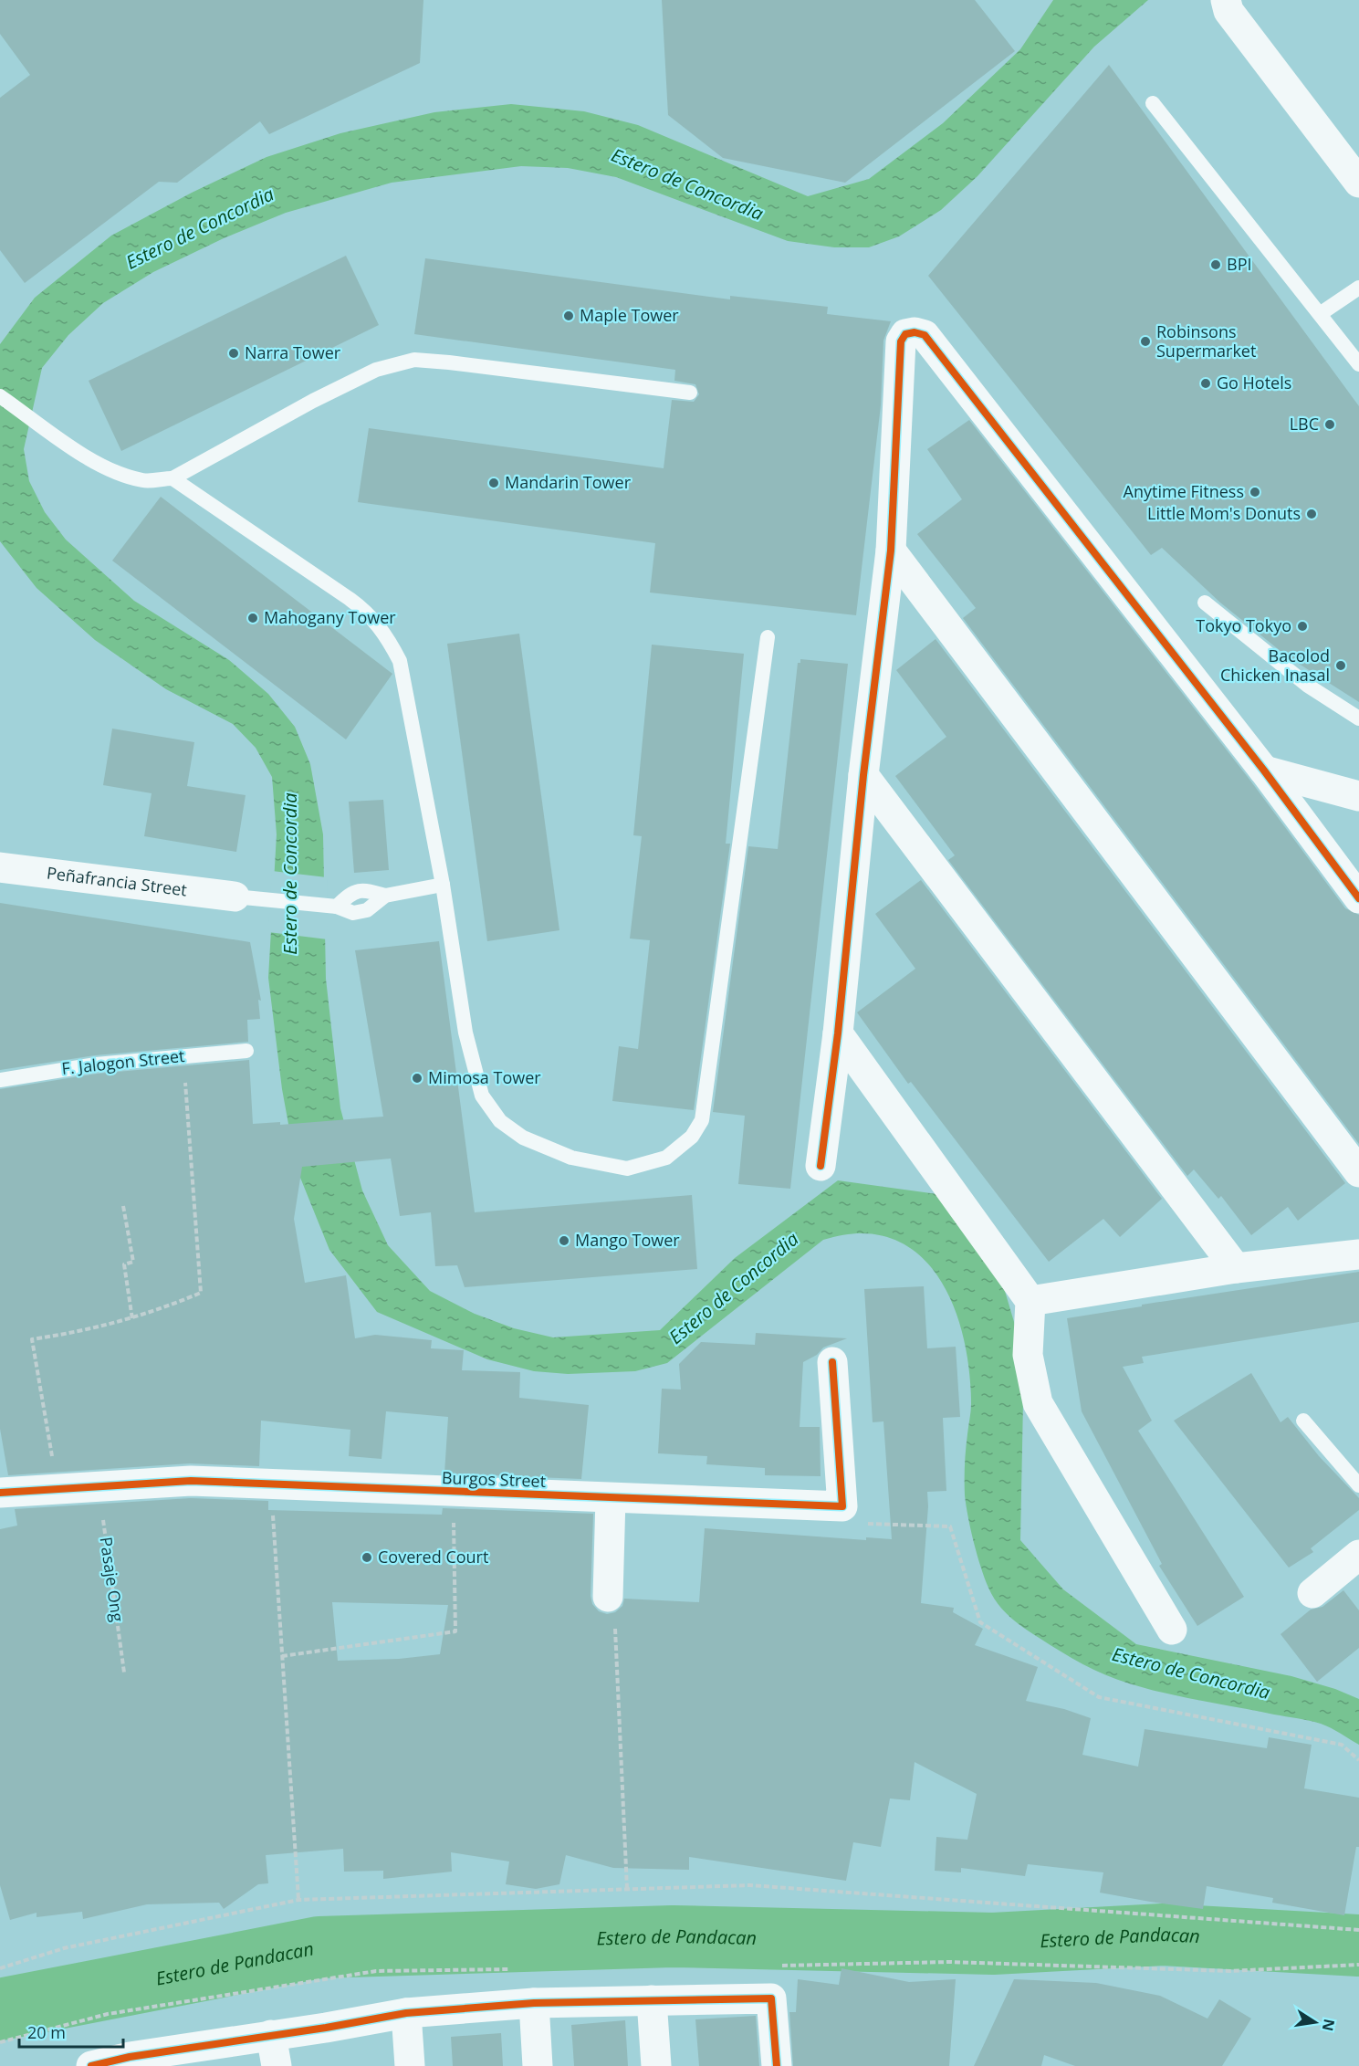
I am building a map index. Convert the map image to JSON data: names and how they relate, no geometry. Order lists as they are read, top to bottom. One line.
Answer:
{"streets":{"street":["Peñafrancia Street","Burgos Street"],"lane":["F. Jalogon Street"],"path":["Pasaje Ong"]},"crossings":[["Burgos Street","Pasaje Ong"]],"water":["Estero de Concordia","Estero de Pandacan"],"places":["BPI","Maple Tower","Robinsons Supermarket","Narra Tower","Go Hotels","LBC","Mandarin Tower","Anytime Fitness","Little Mom's Donuts","Mahogany Tower","Tokyo Tokyo","Bacolod Chicken Inasal","Mimosa Tower","Mango Tower","Covered Court"],"scale_bar":"20 m","north":"right"}
